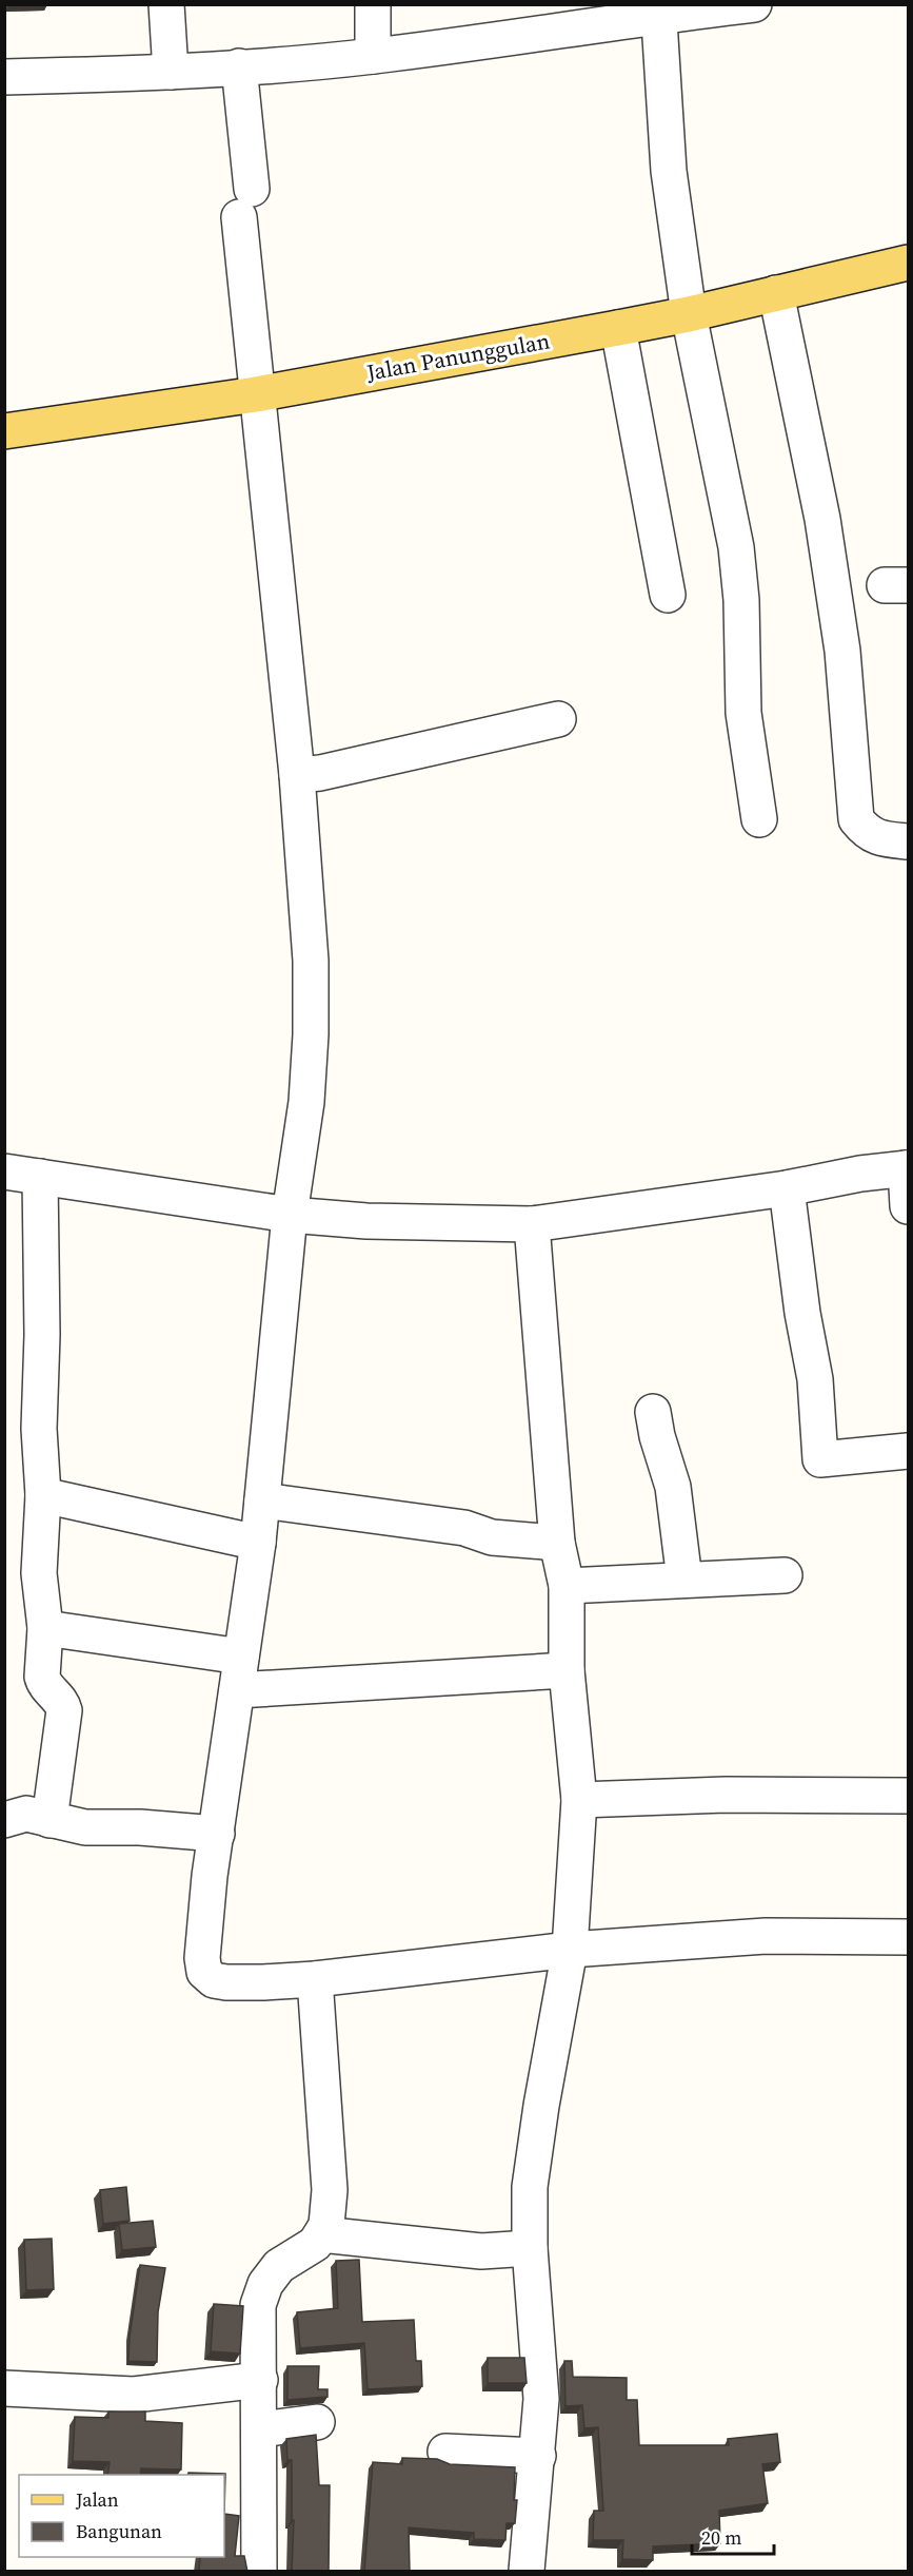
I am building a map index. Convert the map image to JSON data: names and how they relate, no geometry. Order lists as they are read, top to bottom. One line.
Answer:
{"streets":{"main road":["Jalan Panunggulan"]},"legend":["Jalan","Bangunan"],"scale_bar":"20 m"}
